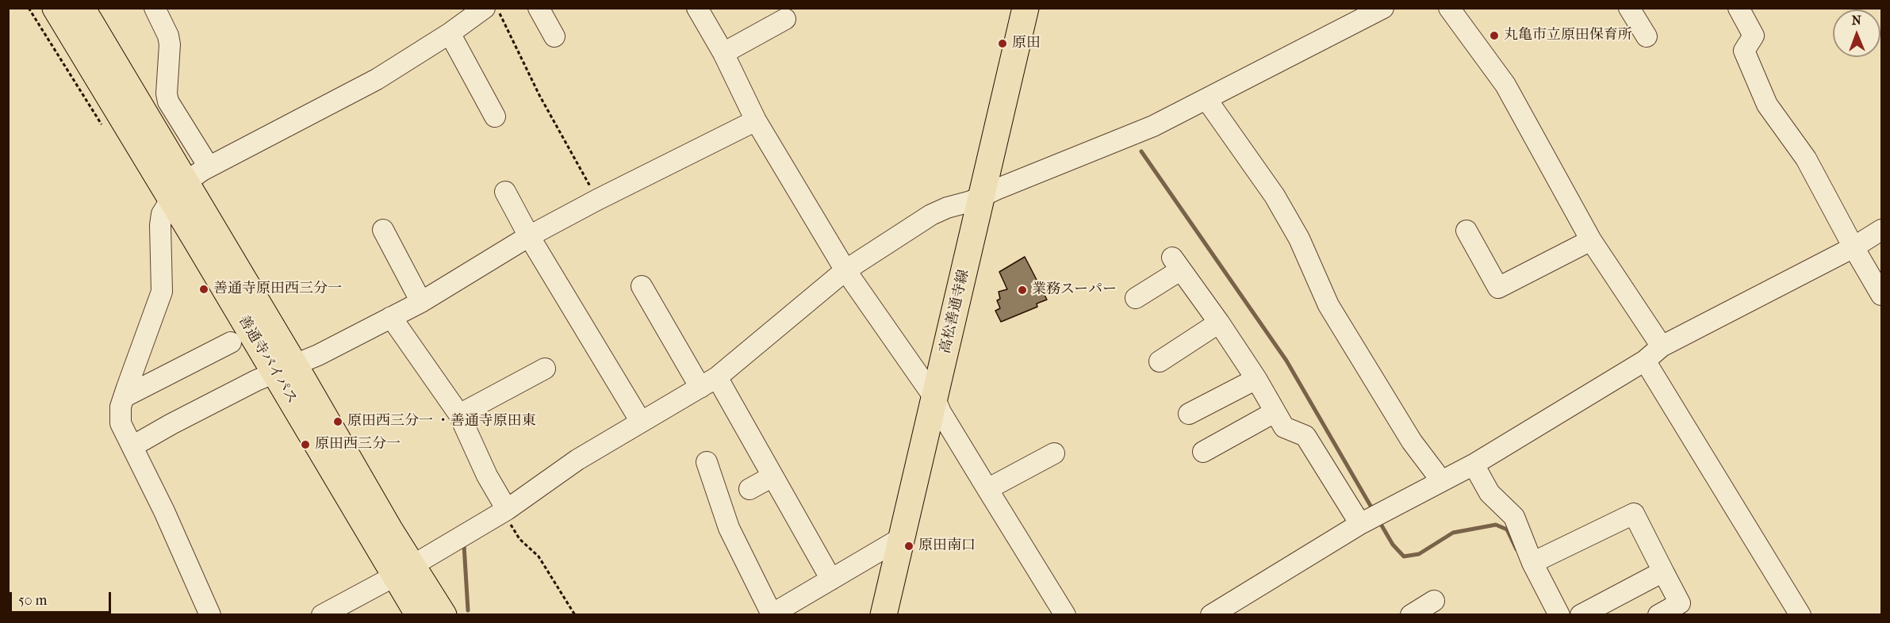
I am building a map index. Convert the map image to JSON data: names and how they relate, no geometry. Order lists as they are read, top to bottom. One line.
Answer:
{"streets":{"main road":["高松善通寺線","善通寺バイパス"]},"places":["丸亀市立原田保育所","原田","善通寺原田西三分一","業務スーパー","原田西三分一 ・善通寺原田東","原田西三分一","原田南口"],"scale_bar":"50 m","north":"top"}
